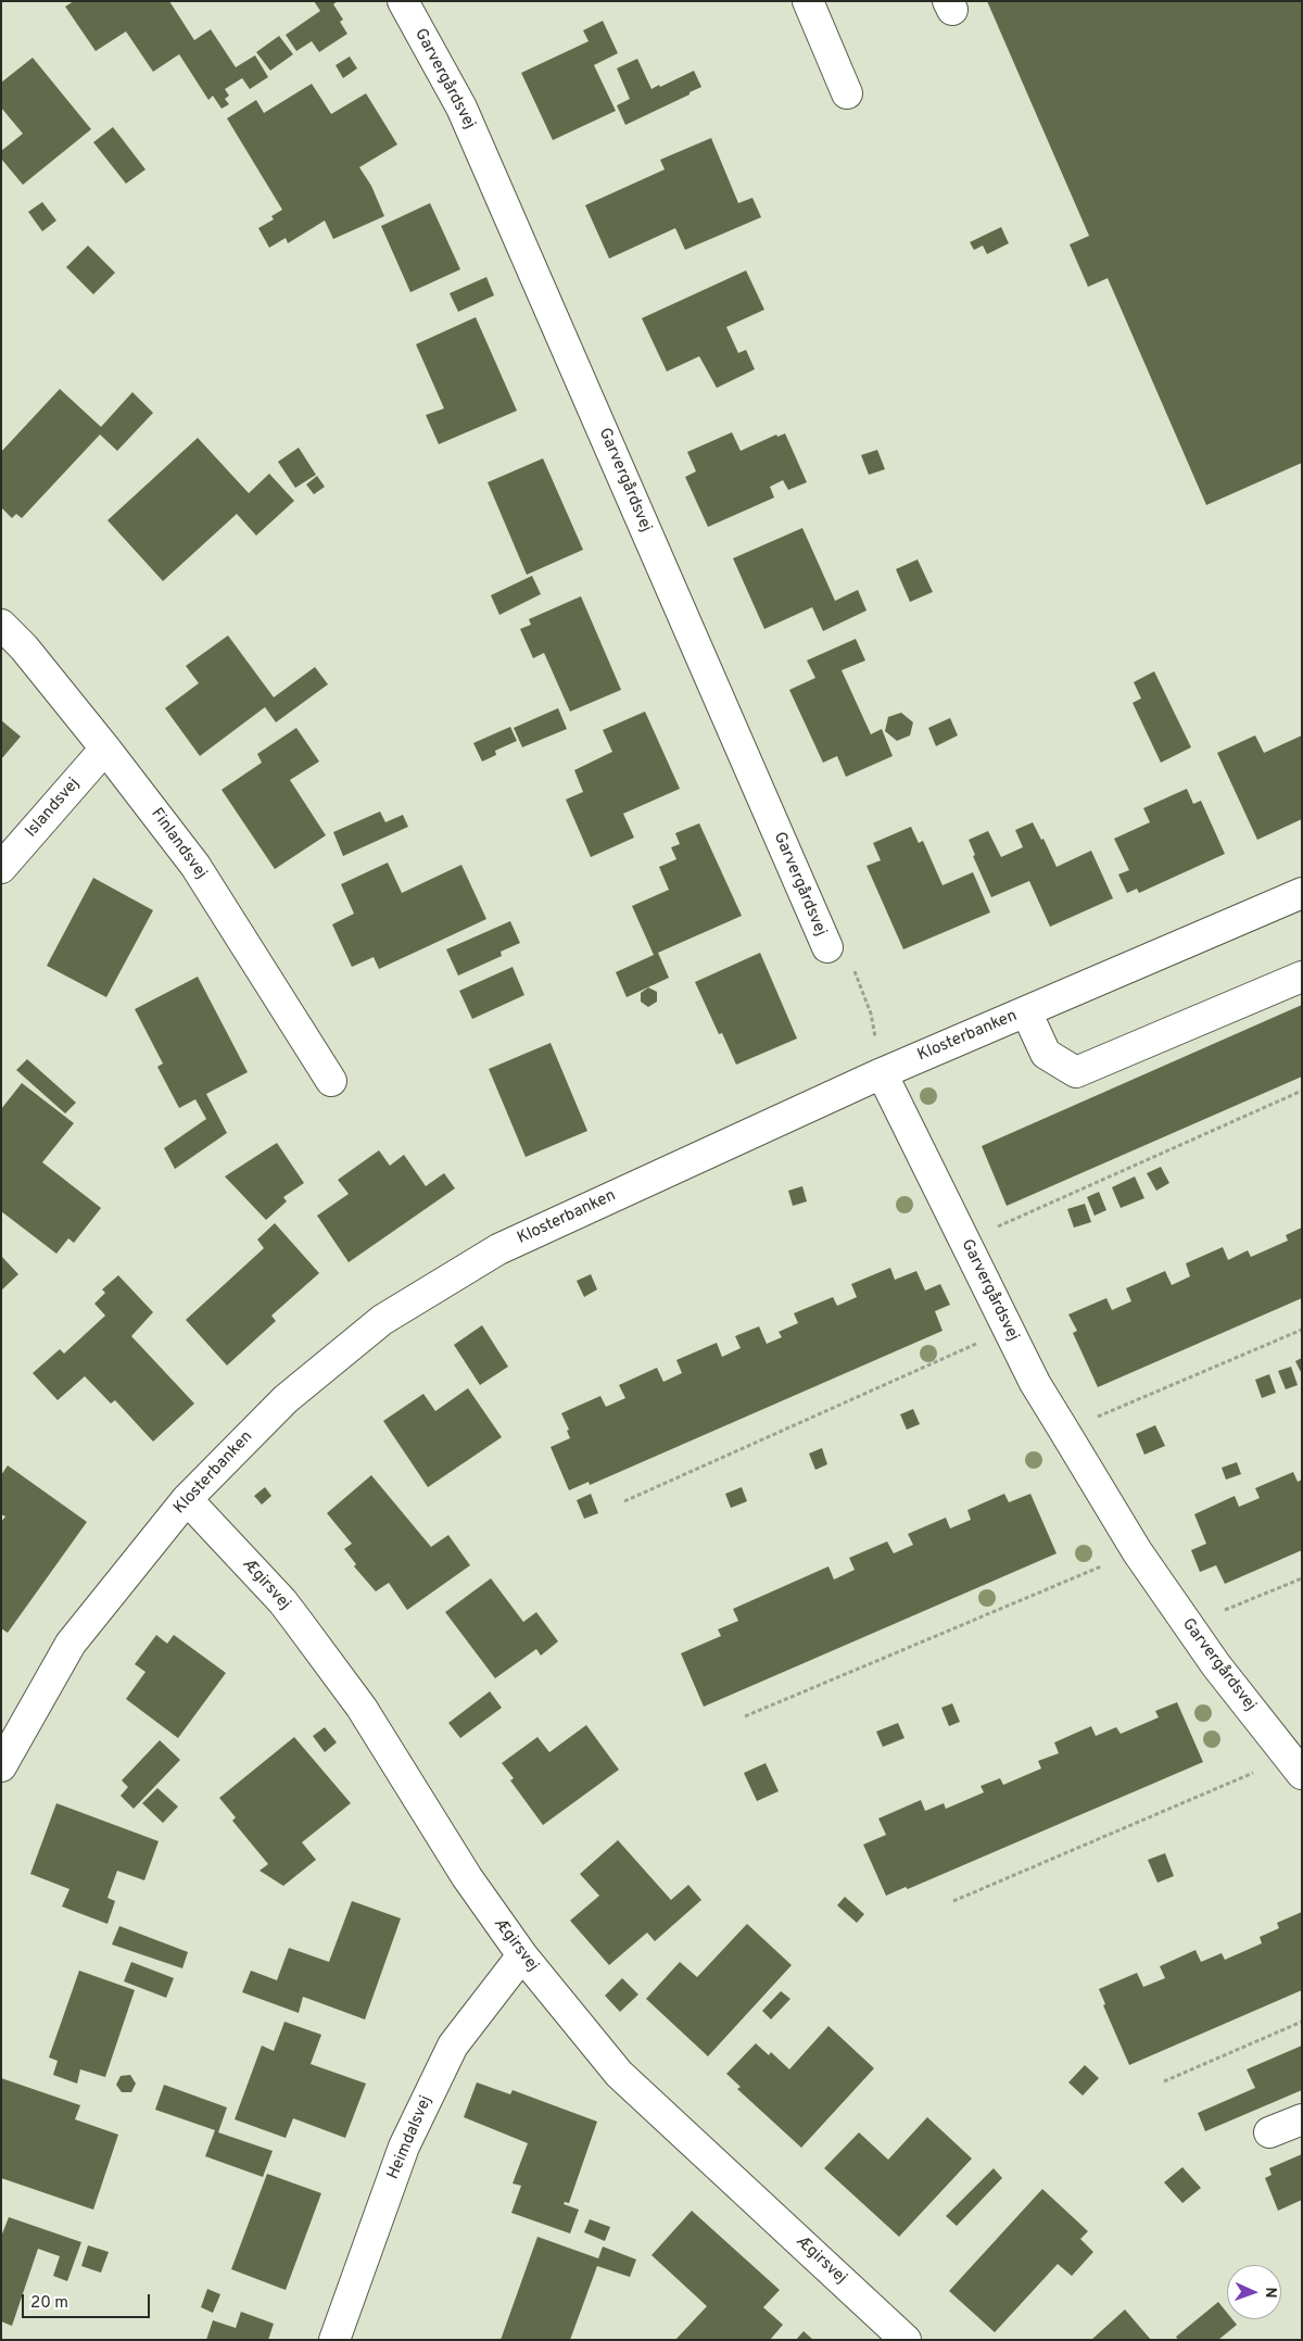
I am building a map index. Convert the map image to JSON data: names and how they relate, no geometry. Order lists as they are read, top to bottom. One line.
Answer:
{"streets":{"street":["Garvergårdsvej","Islandsvej","Finlandsvej","Klosterbanken","Ægirsvej","Heimdalsvej"]},"crossings":[["Garvergårdsvej","Klosterbanken"],["Islandsvej","Finlandsvej"],["Klosterbanken","Ægirsvej"],["Ægirsvej","Heimdalsvej"]],"scale_bar":"20 m","north":"right"}
